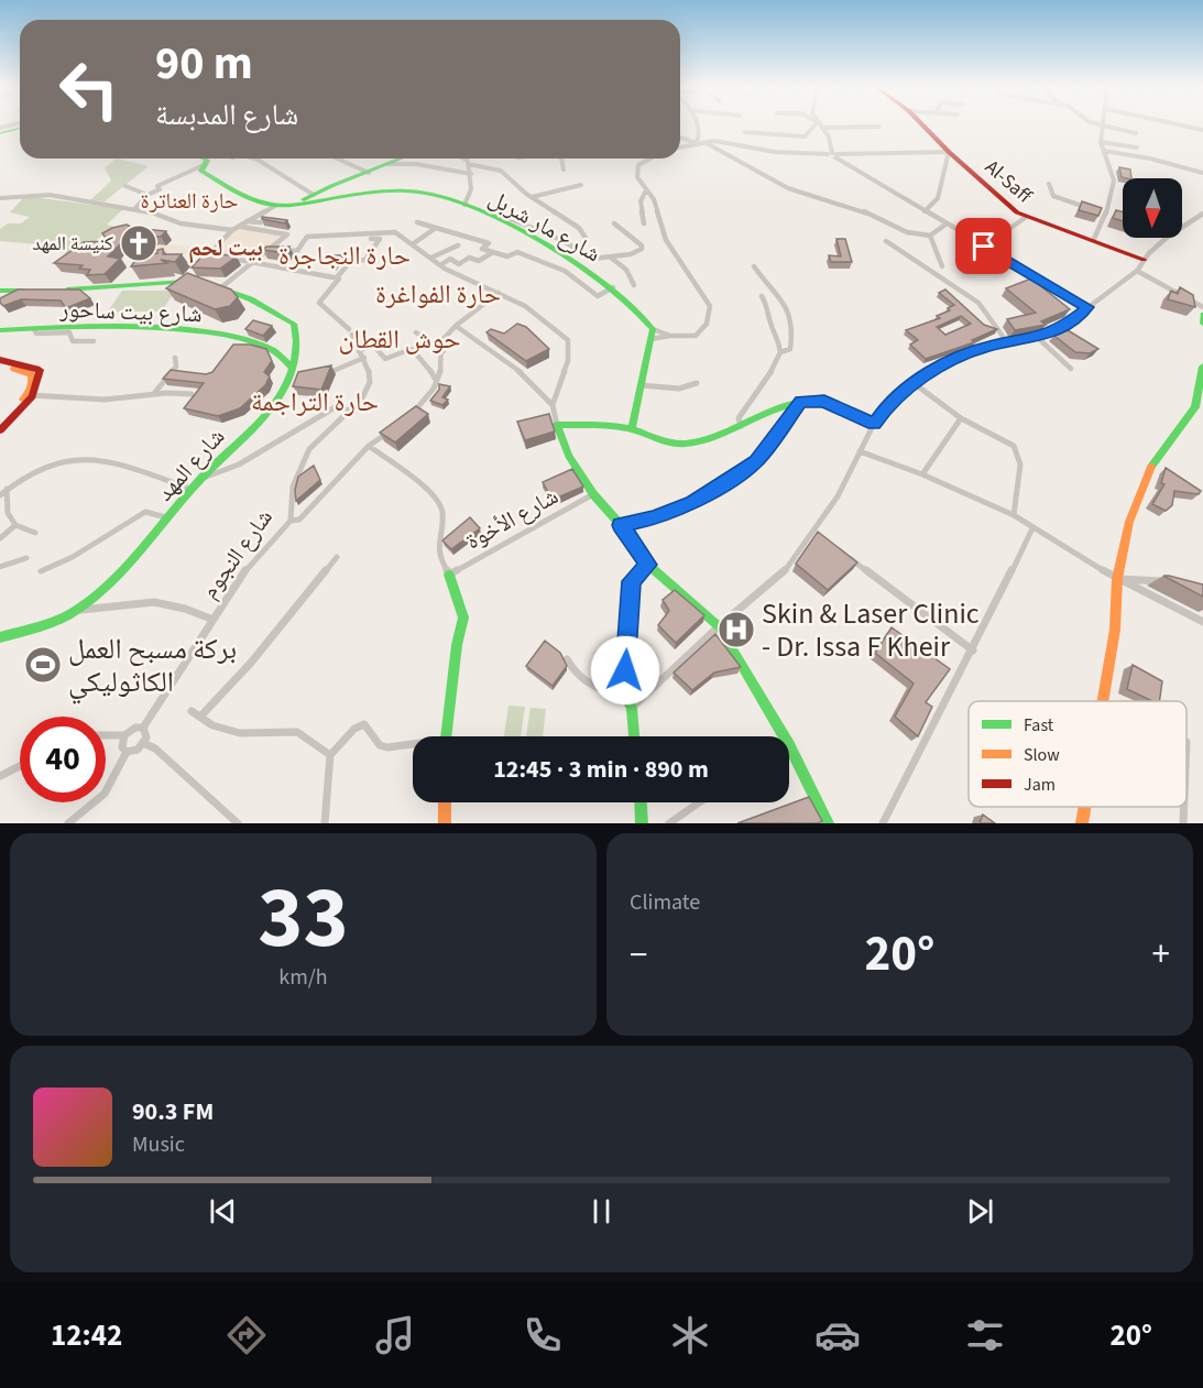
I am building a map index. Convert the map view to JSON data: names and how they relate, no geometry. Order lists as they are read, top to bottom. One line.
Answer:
{"streets":{"street":["Al-Saff","شارع مار شربل","شارع بيت ساحور","شارع المهد","شارع الأخوة","شارع النجوم"]},"crossings":[["شارع بيت ساحور","شارع المهد"]],"districts":["حارة العناترة","بيت لحم","حارة النجاجرة","حارة الفواغرة","حوش القطان","حارة التراجمة"],"places":{"church":["كنيسة المهد"],"hospital":["Skin & Laser Clinic - Dr. Issa F Kheir"],"sports":["بركة مسبح العمل الكاثوليكي"]},"legend":["Fast","Slow","Jam"],"north":"bottom","page":{"turn":["90 m","شارع المدبسة"],"limit":"40","trip":"12:45 · 3 min · 890 m","tile":[["33","km/h"],"Climate"],"heat":["−","20°","+"],"song":["90.3 FM","Music"],"tabs":["12:42","20°"]}}
